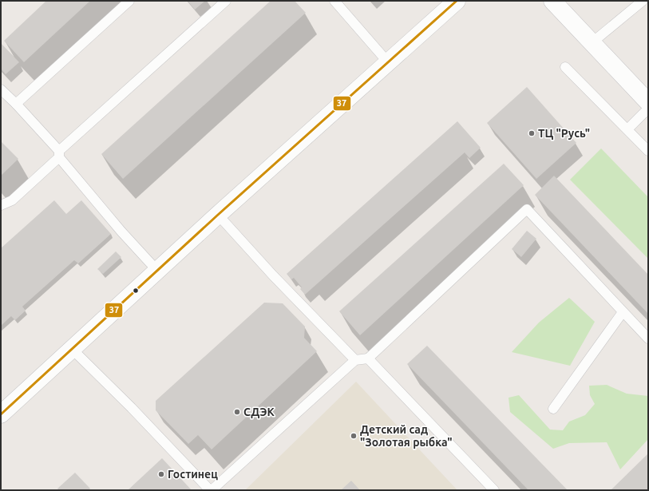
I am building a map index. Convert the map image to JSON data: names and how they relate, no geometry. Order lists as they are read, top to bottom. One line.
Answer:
{"places":["ТЦ \"Русь\"","СДЭК","Детский сад \"Золотая рыбка\"","Гостинец"],"lines":["transit line 37"]}
